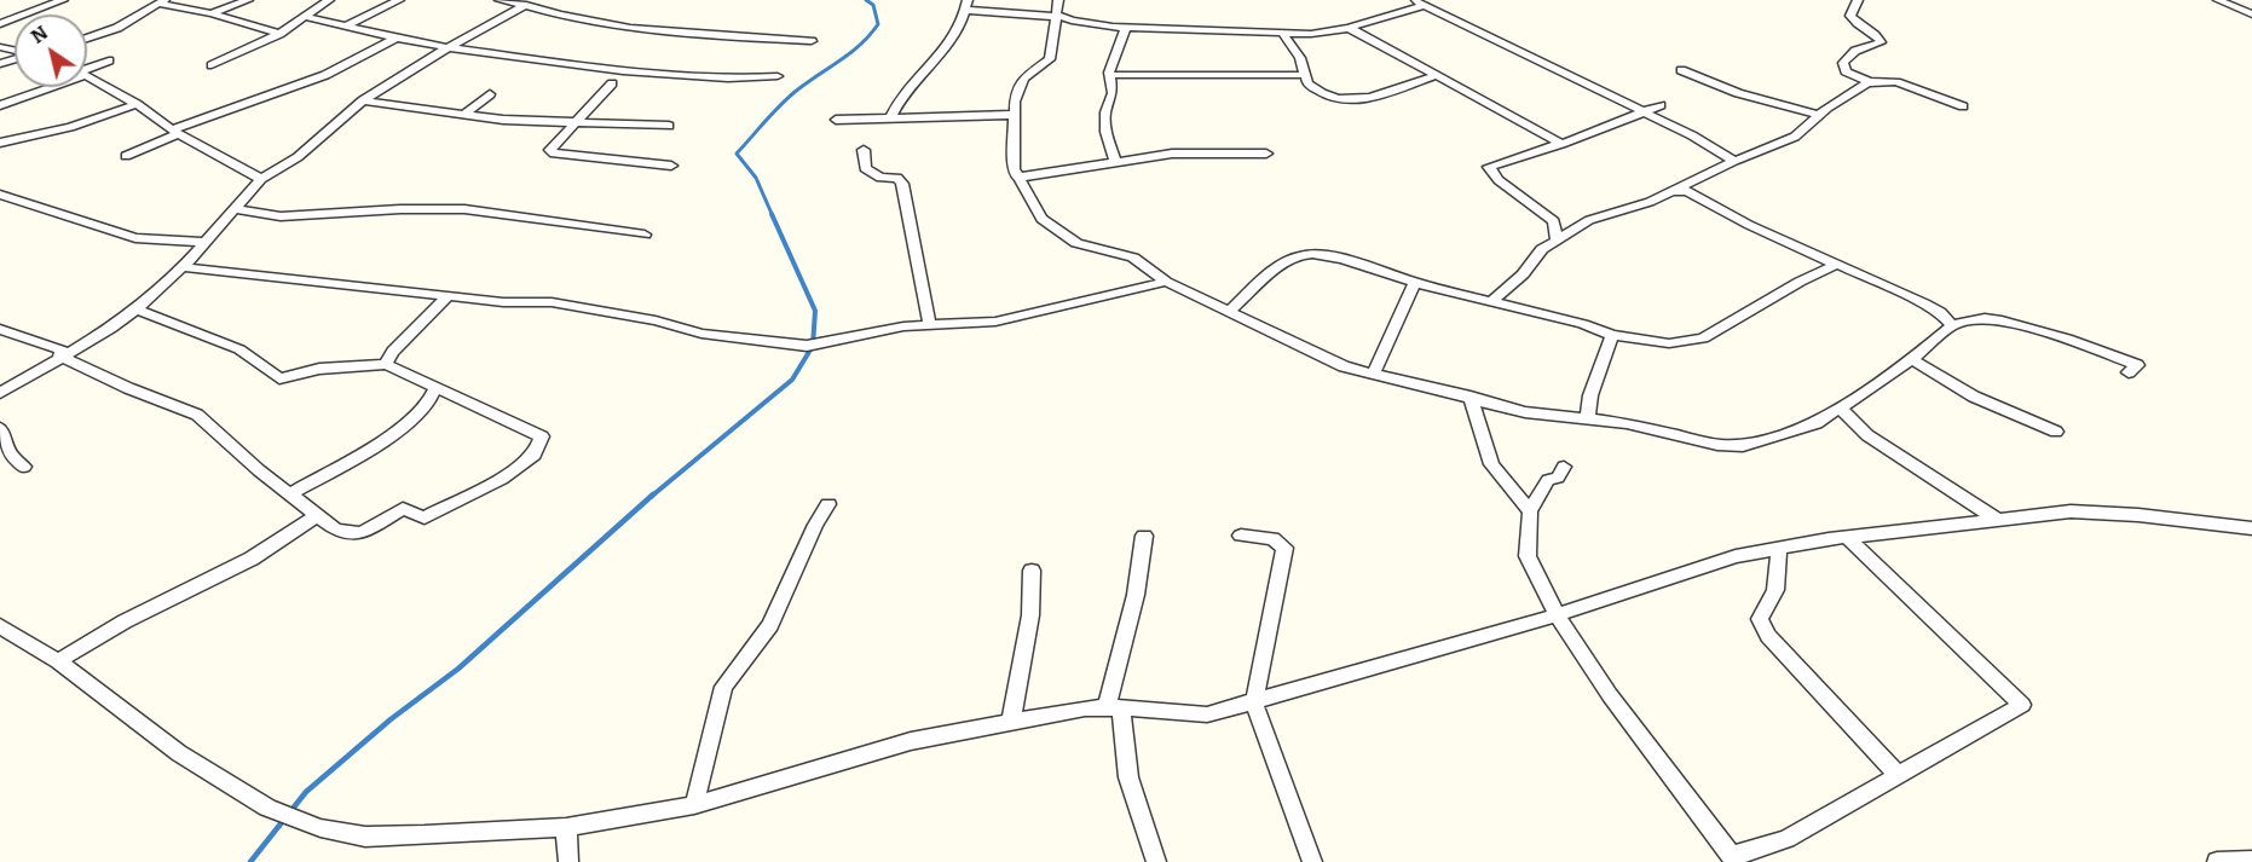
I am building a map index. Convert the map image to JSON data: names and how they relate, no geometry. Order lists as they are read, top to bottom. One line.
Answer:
{"north":"top left"}
